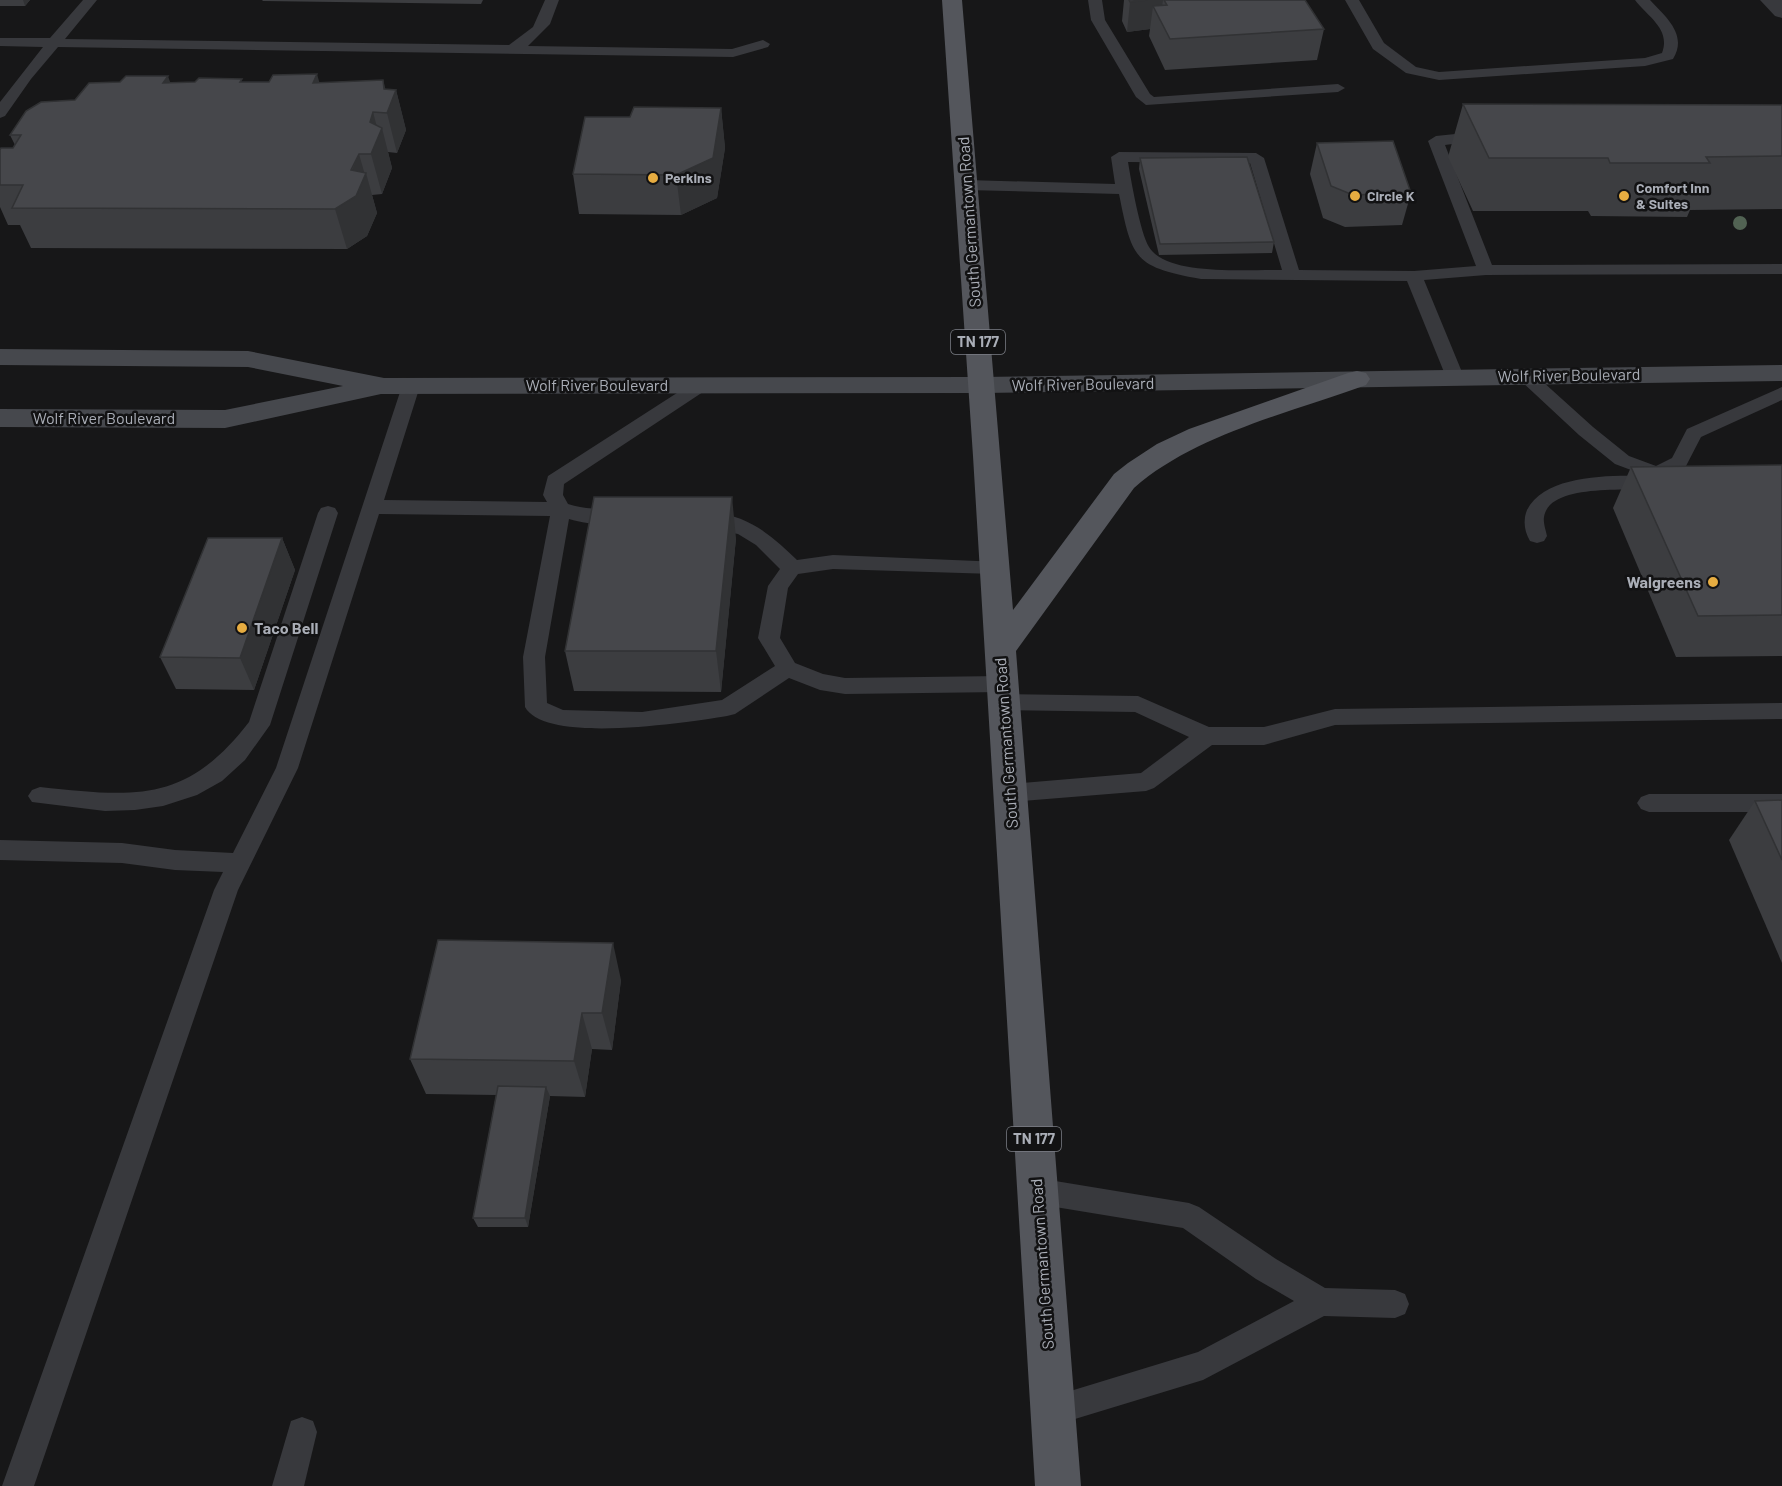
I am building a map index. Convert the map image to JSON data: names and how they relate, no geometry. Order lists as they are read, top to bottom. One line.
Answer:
{"streets":{"main road":["South Germantown Road","TN 177","Wolf River Boulevard"]},"crossings":[["South Germantown Road","Wolf River Boulevard"]],"places":["Perkins","Circle K","Comfort Inn & Suites","Walgreens","Taco Bell"]}
